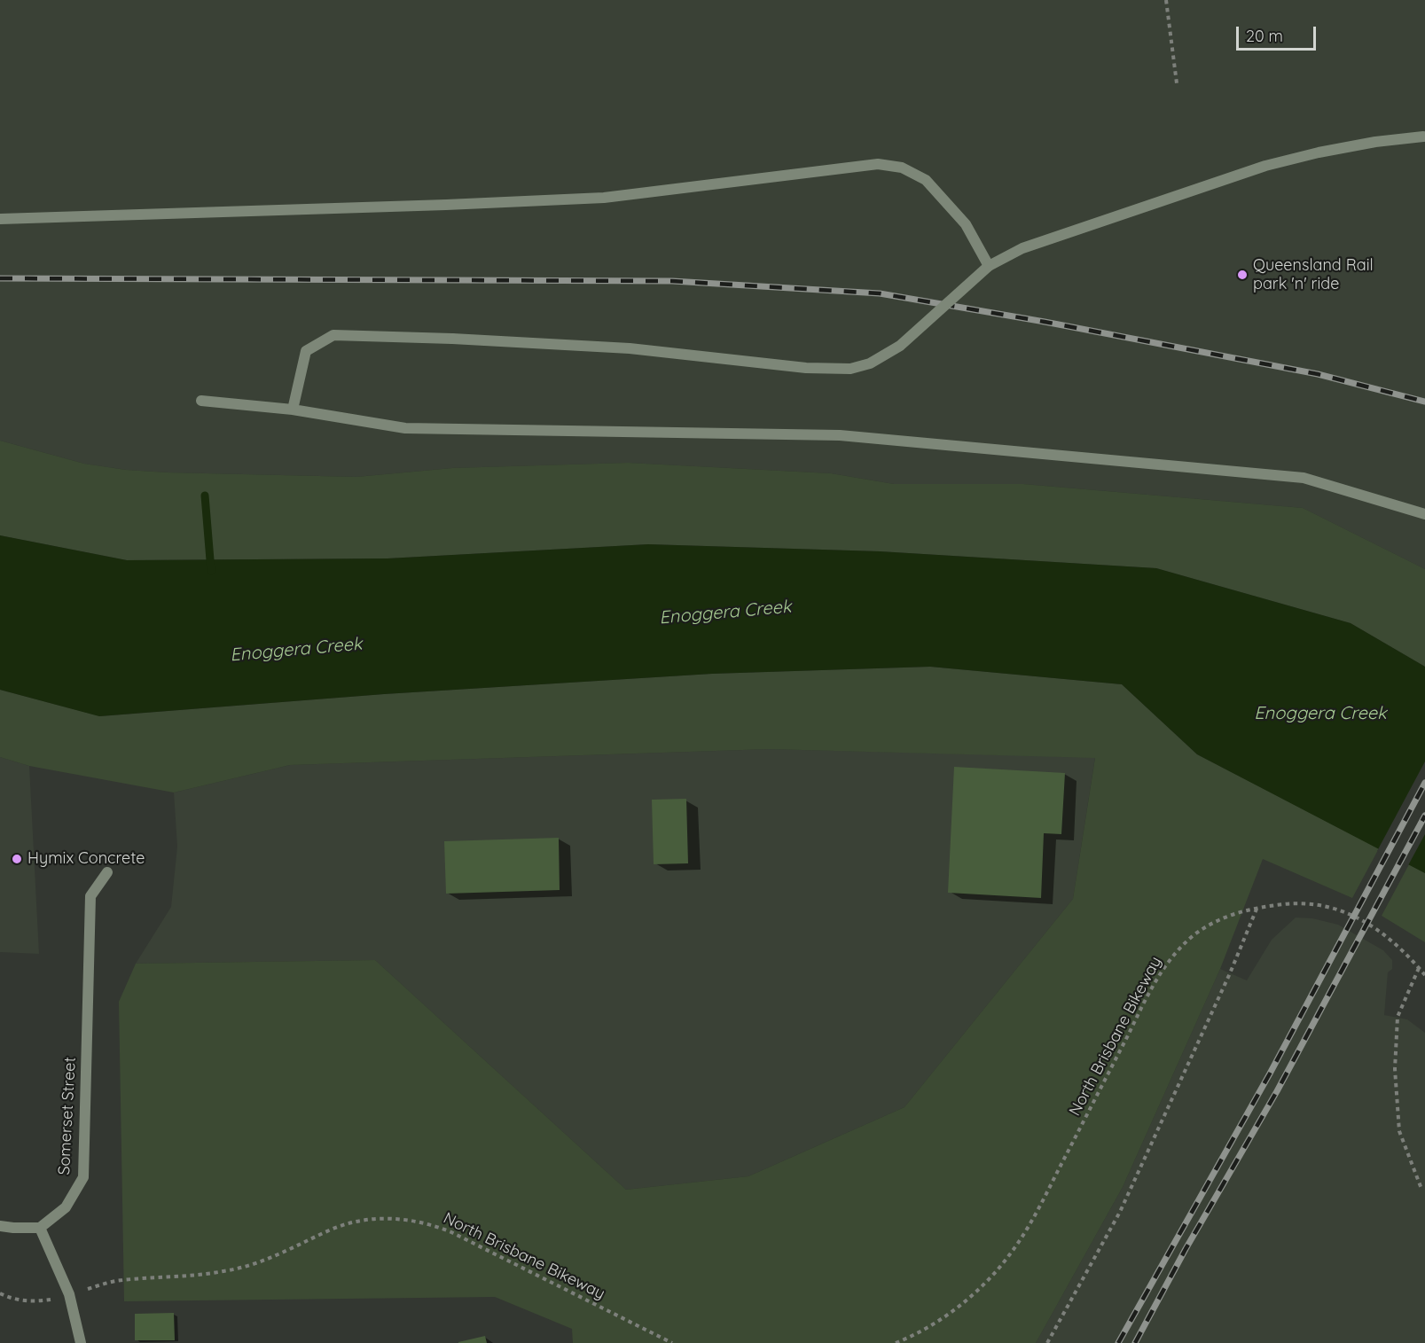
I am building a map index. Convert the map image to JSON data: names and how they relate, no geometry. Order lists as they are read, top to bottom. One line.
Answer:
{"streets":{"street":["Somerset Street"],"path":["North Brisbane Bikeway"]},"water":["Enoggera Creek"],"places":["Queensland Rail park 'n' ride","Hymix Concrete"],"scale_bar":"20 m"}
